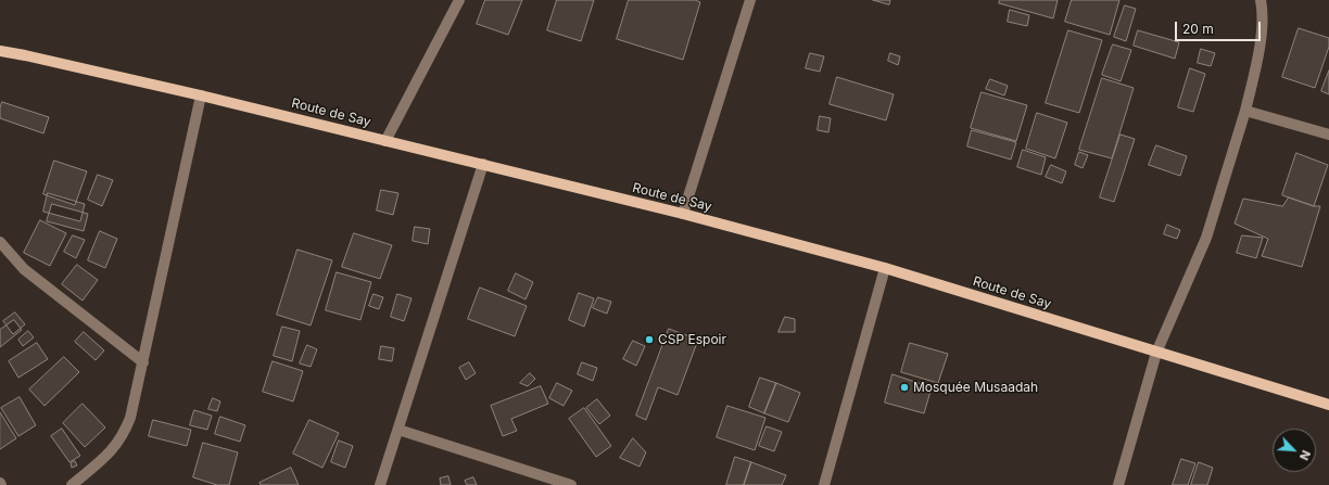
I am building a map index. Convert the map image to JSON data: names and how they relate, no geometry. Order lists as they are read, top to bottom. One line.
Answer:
{"streets":{"main road":["Route de Say"]},"places":["CSP Espoir","Mosquée Musaadah"],"scale_bar":"20 m","north":"bottom right"}
